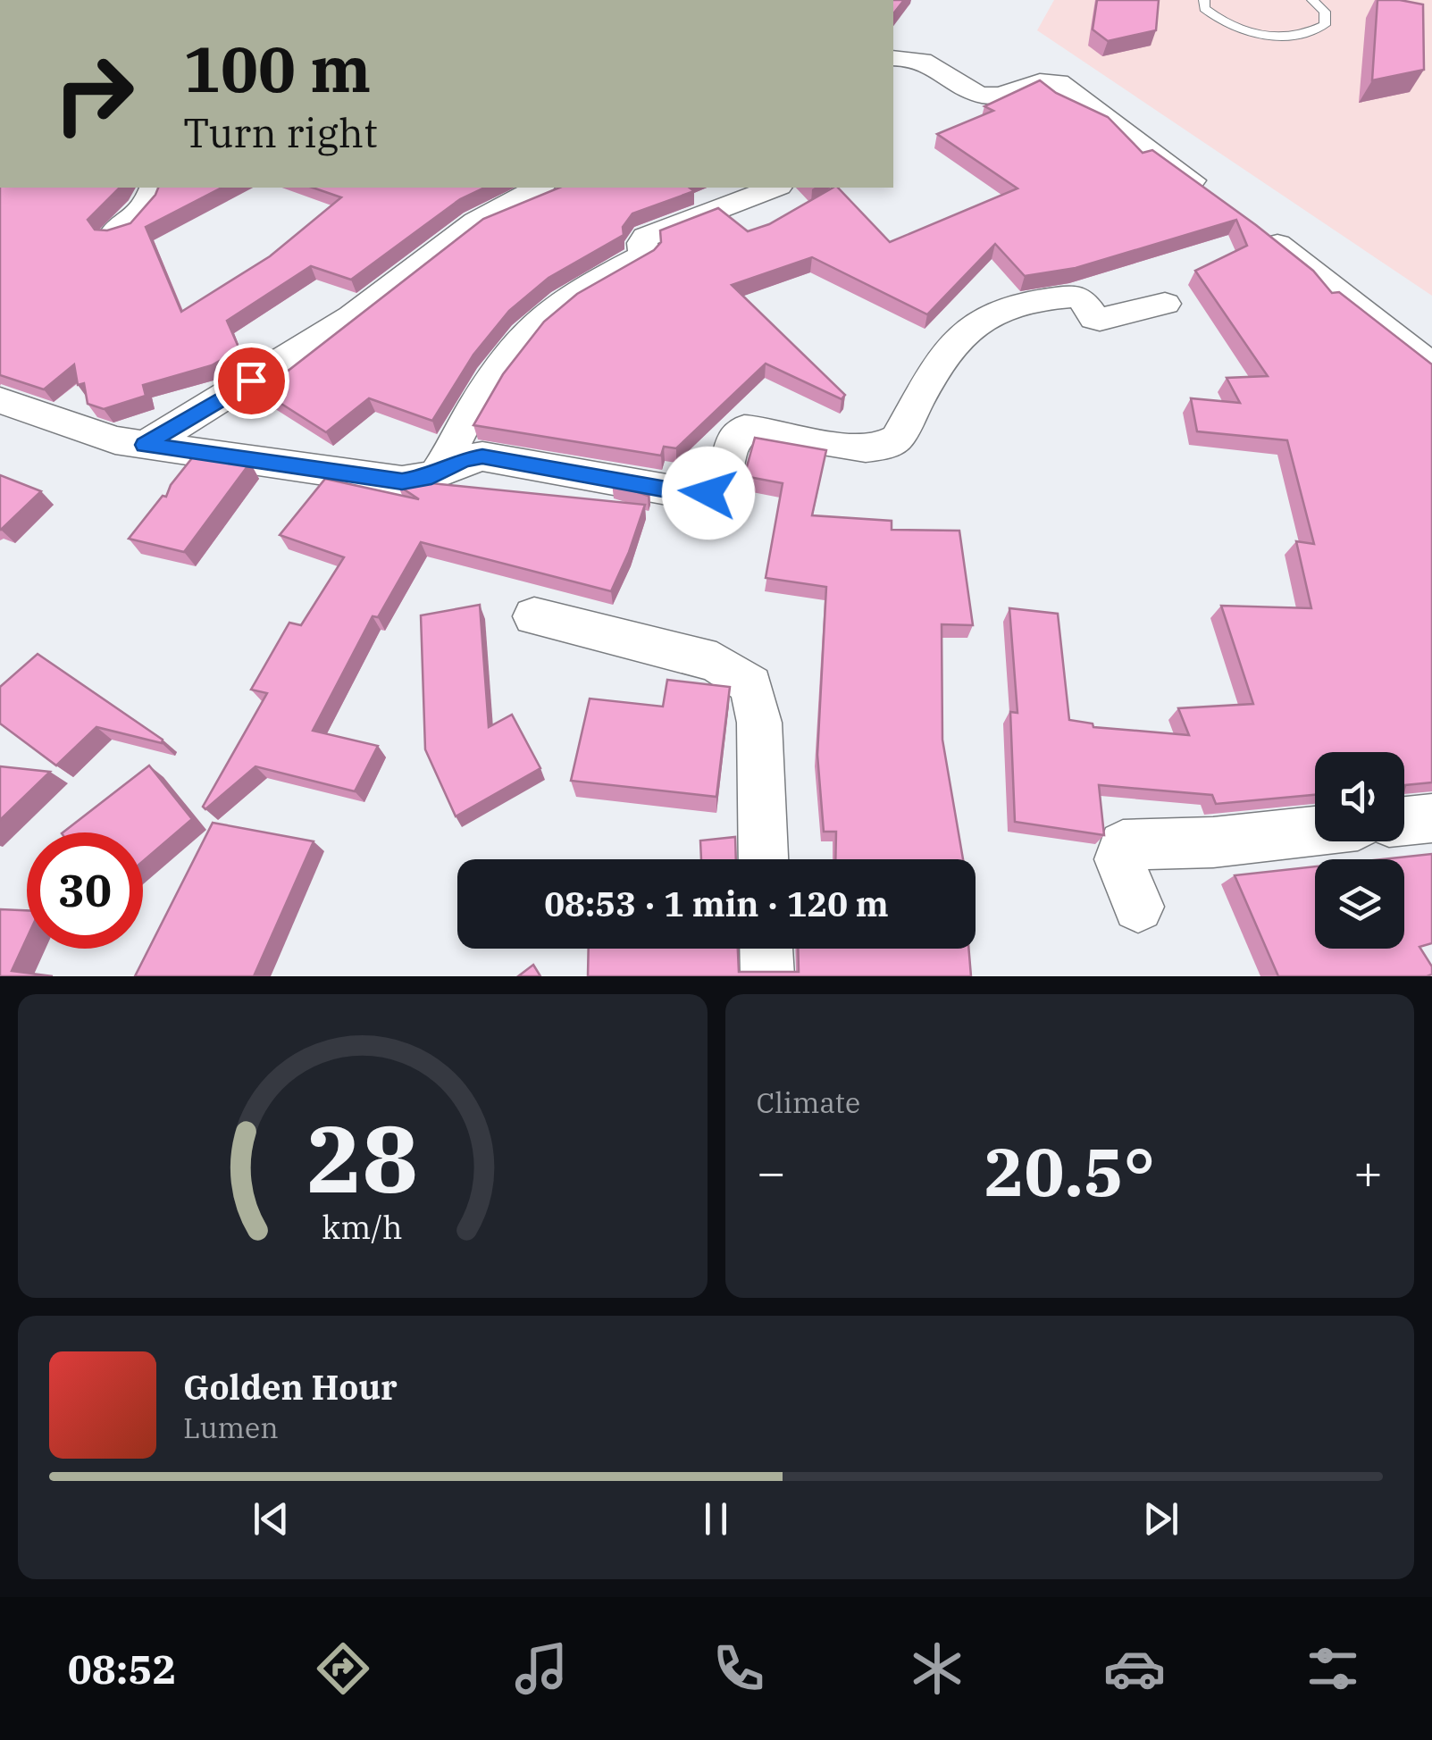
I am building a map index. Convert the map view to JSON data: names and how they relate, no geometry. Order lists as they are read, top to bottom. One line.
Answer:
{"page":{"turn":["100 m","Turn right"],"limit":"30","trip":"08:53 · 1 min · 120 m","tile":"Climate","heat":["−","20.5°","+"],"song":["Golden Hour","Lumen"],"tabs":"08:52","gauge":["28","km/h"]}}
